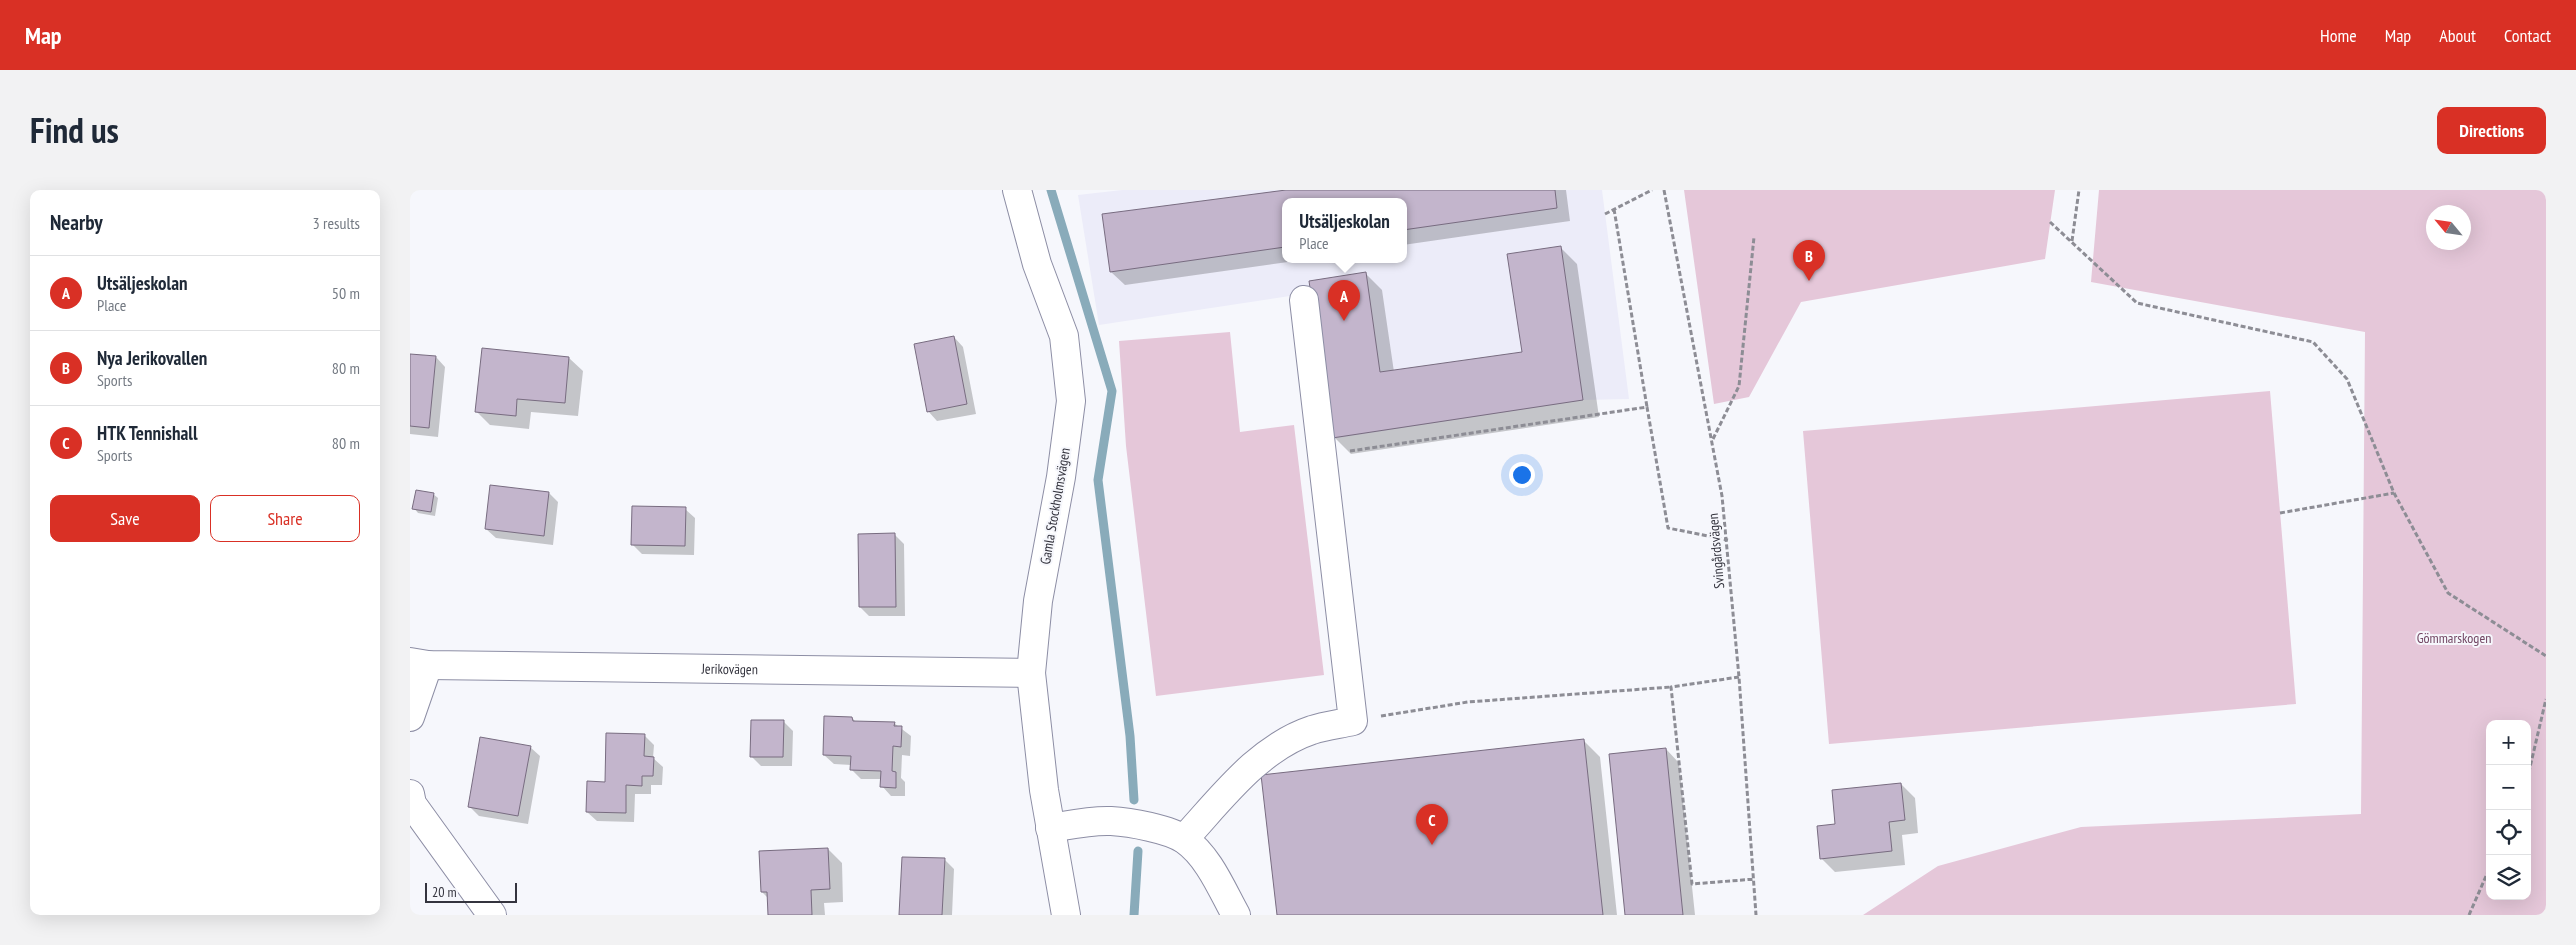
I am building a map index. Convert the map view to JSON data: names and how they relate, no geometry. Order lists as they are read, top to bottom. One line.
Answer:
{"streets":{"street":["Gamla Stockholmsvägen","Jerikovägen"],"path":["Svingårdsvägen"]},"crossings":[["Gamla Stockholmsvägen","Jerikovägen"]],"parks":["Gömmarskogen"],"scale_bar":"20 m","north":"top left","page":{"header":"Map","nav":["Home","Map","About","Contact"],"title":"Find us","buttons":["Directions",["Save","Share"]],"heading":["Nearby","3 results"],"popup":["Utsäljeskolan","Place"],"pins":["B","A","C"],"list":[{"mark":"A","name":"Utsäljeskolan","note":"Place","value":"50 m"},{"mark":"B","name":"Nya Jerikovallen","note":"Sports","value":"80 m"},{"mark":"C","name":"HTK Tennishall","note":"Sports","value":"80 m"}],"map_buttons":["+","−"],"scale":"20 m"}}
